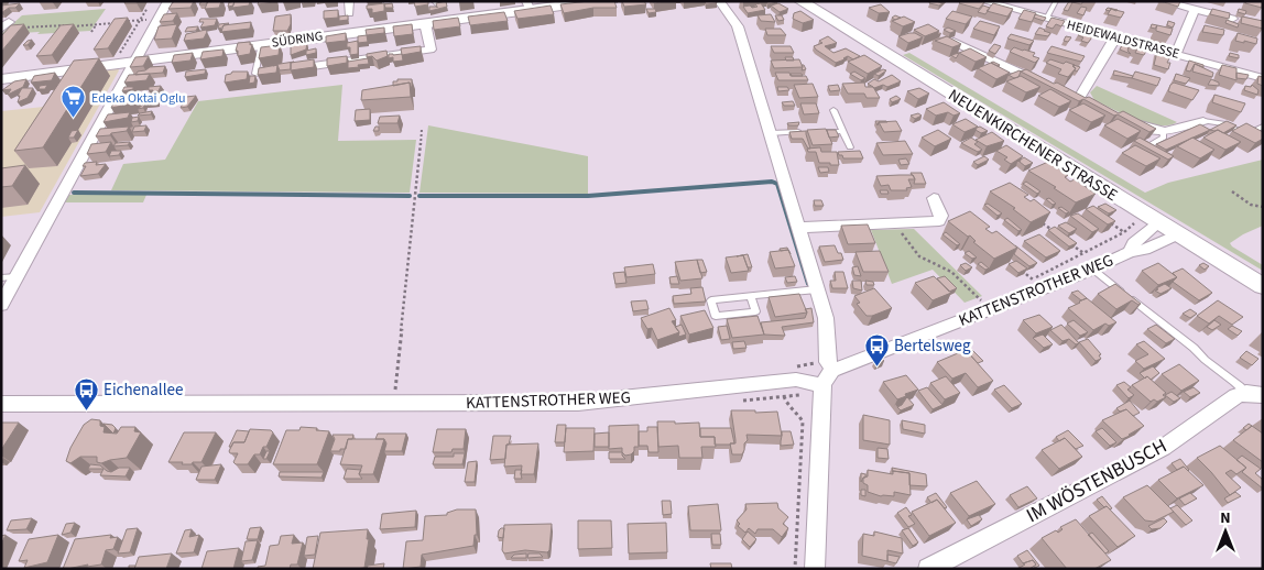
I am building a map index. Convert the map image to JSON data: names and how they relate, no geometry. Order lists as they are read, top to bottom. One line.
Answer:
{"streets":{"street":["SÜDRING","HEIDEWALDSTRASSE","NEUENKIRCHENER STRASSE","KATTENSTROTHER WEG","IM WÖSTENBUSCH"]},"crossings":[["NEUENKIRCHENER STRASSE","KATTENSTROTHER WEG"]],"places":{"supermarket":["Edeka Oktai Oglu"],"bus stop":["Bertelsweg","Eichenallee"]},"north":"top"}
